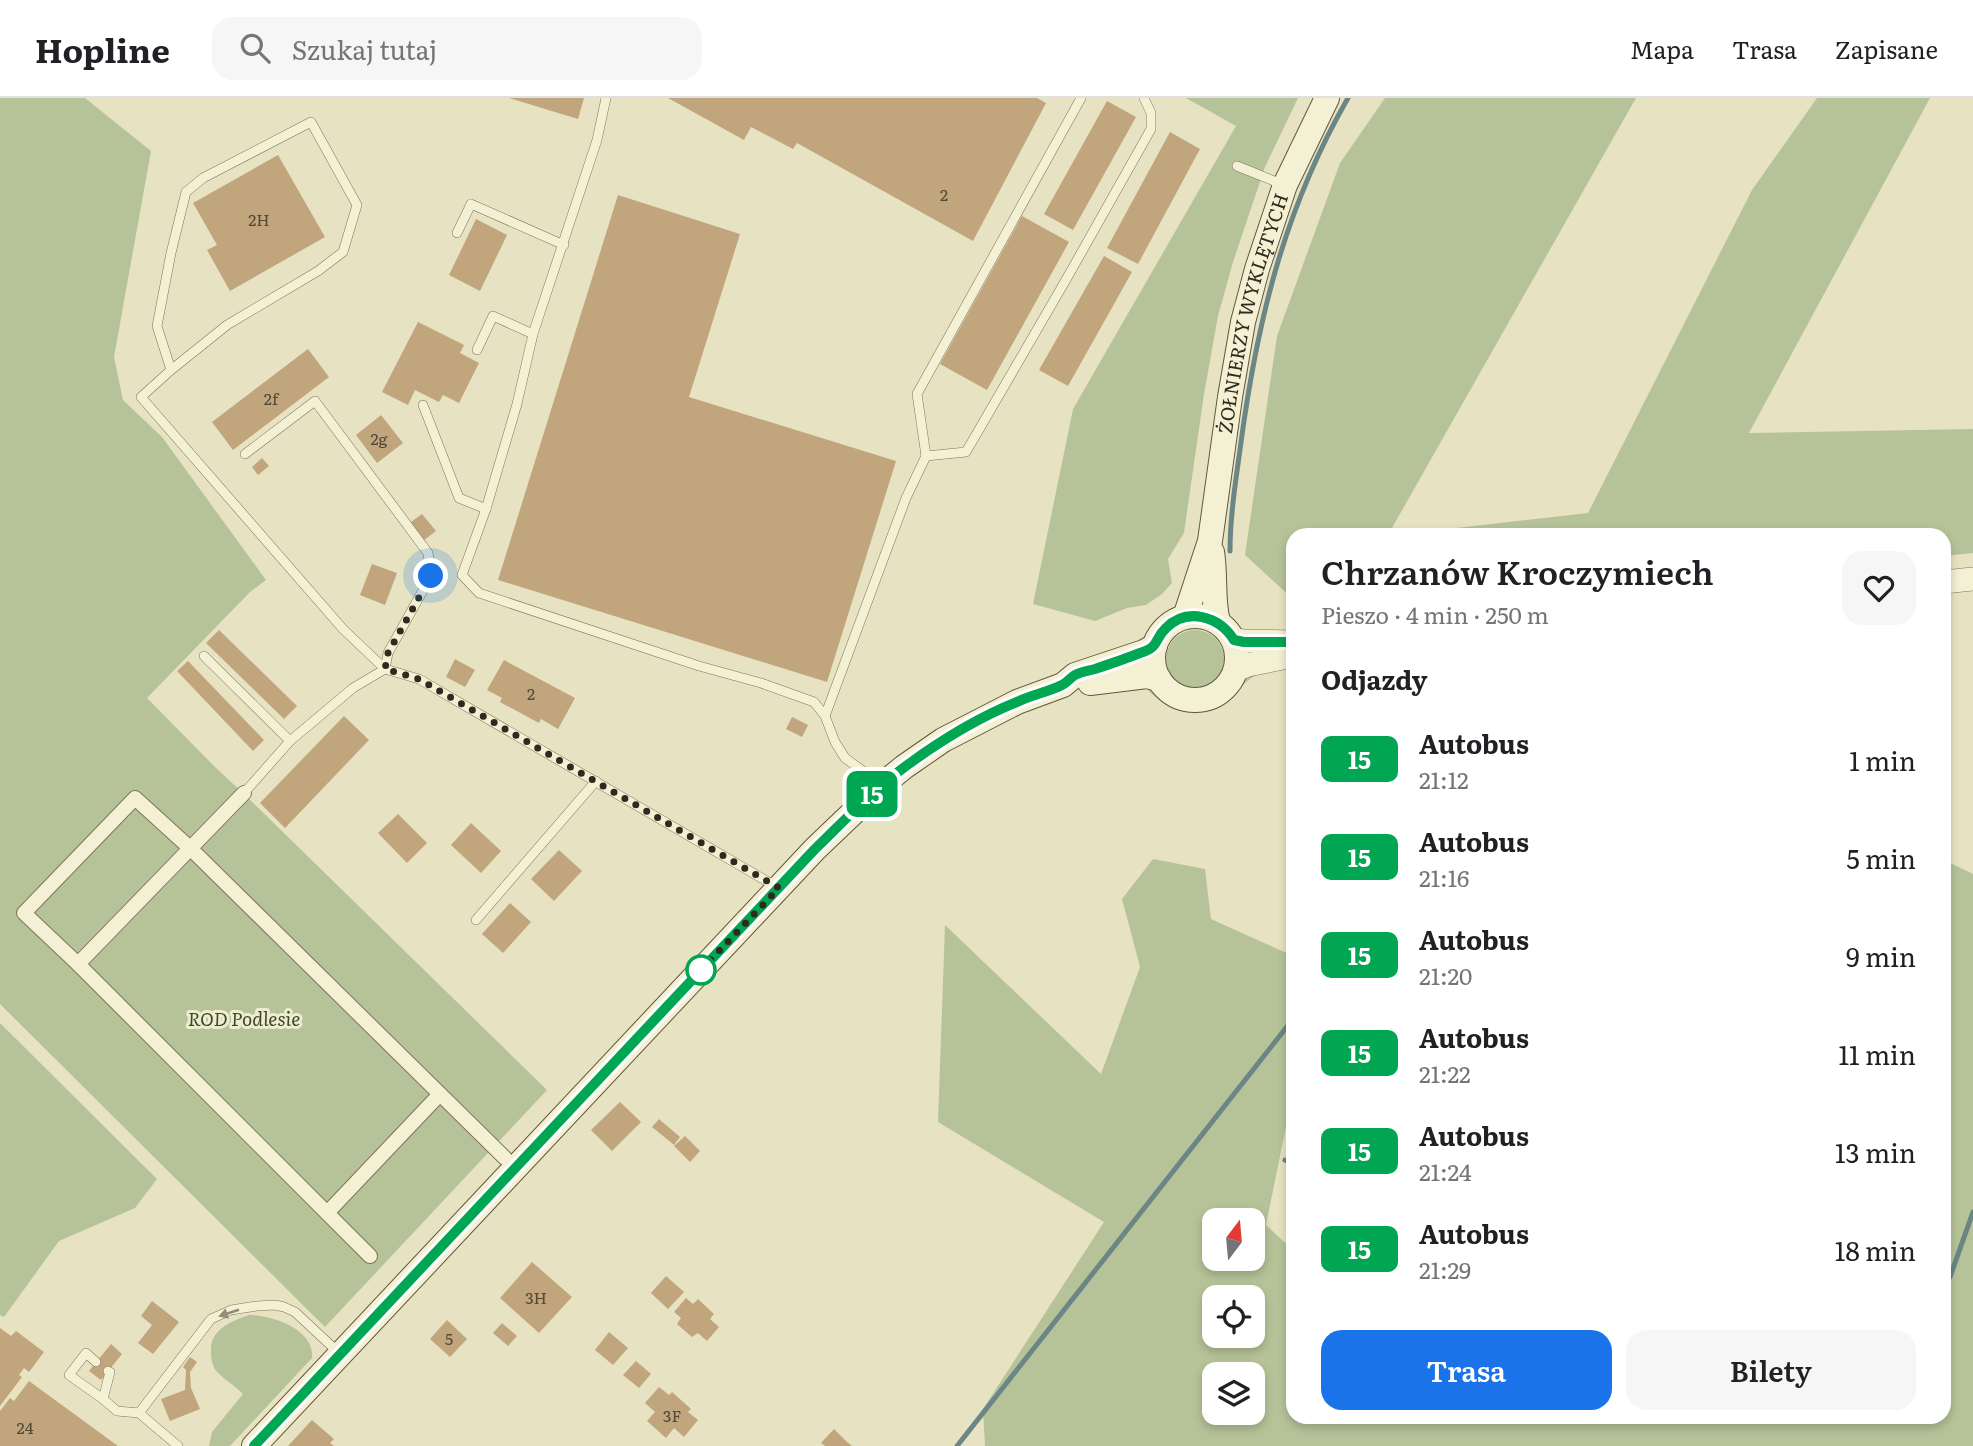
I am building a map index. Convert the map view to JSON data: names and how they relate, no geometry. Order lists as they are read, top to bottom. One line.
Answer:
{"streets":{"main road":["ŻOŁNIERZY WYKLĘTYCH"]},"parks":["ROD Podlesie"],"lines":["bus line 15"],"house_numbers":["2","2H","2f","2g","2","3H","5","3F","24"],"north":"top","page":{"header":"Hopline","search":"Szukaj tutaj","nav":["Mapa","Trasa","Zapisane"],"on_map":"15","heading":[["Chrzanów Kroczymiech","Pieszo · 4 min · 250 m"],"Odjazdy"],"list":[{"mark":"15","name":"Autobus","note":"21:12","value":"1 min"},{"mark":"15","name":"Autobus","note":"21:16","value":"5 min"},{"mark":"15","name":"Autobus","note":"21:20","value":"9 min"},{"mark":"15","name":"Autobus","note":"21:22","value":"11 min"},{"mark":"15","name":"Autobus","note":"21:24","value":"13 min"},{"mark":"15","name":"Autobus","note":"21:29","value":"18 min"}],"buttons":["Trasa","Bilety"]}}
